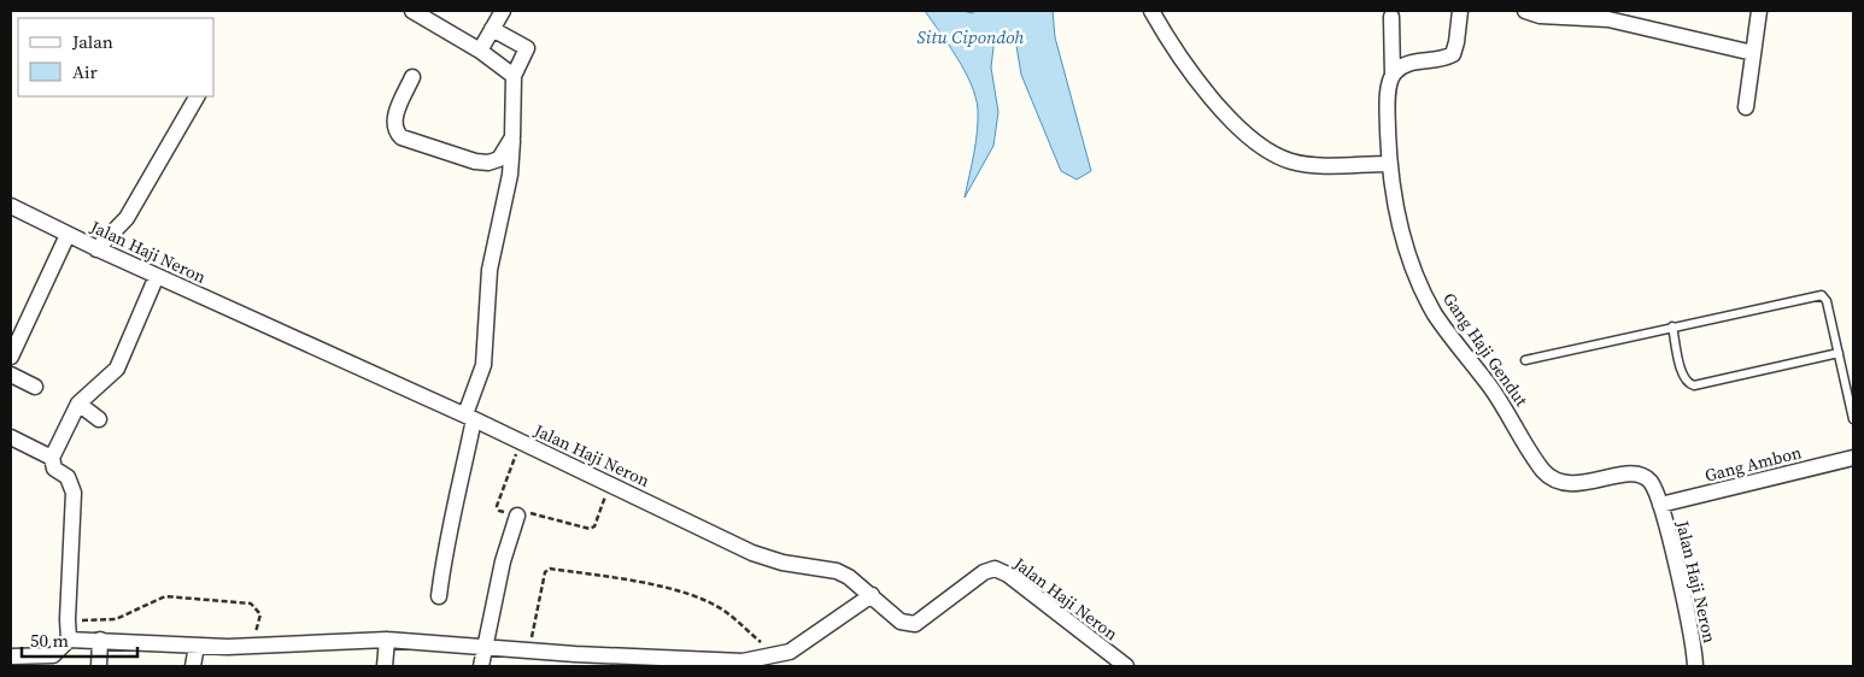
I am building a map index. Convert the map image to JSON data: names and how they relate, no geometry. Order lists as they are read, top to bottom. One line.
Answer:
{"streets":{"street":["Jalan Haji Neron","Gang Haji Gendut","Gang Ambon"]},"crossings":[["Jalan Haji Neron","Gang Haji Gendut"],["Jalan Haji Neron","Gang Ambon"],["Gang Haji Gendut","Gang Ambon"]],"water":["Situ Cipondoh"],"legend":["Jalan","Air"],"scale_bar":"50 m"}
